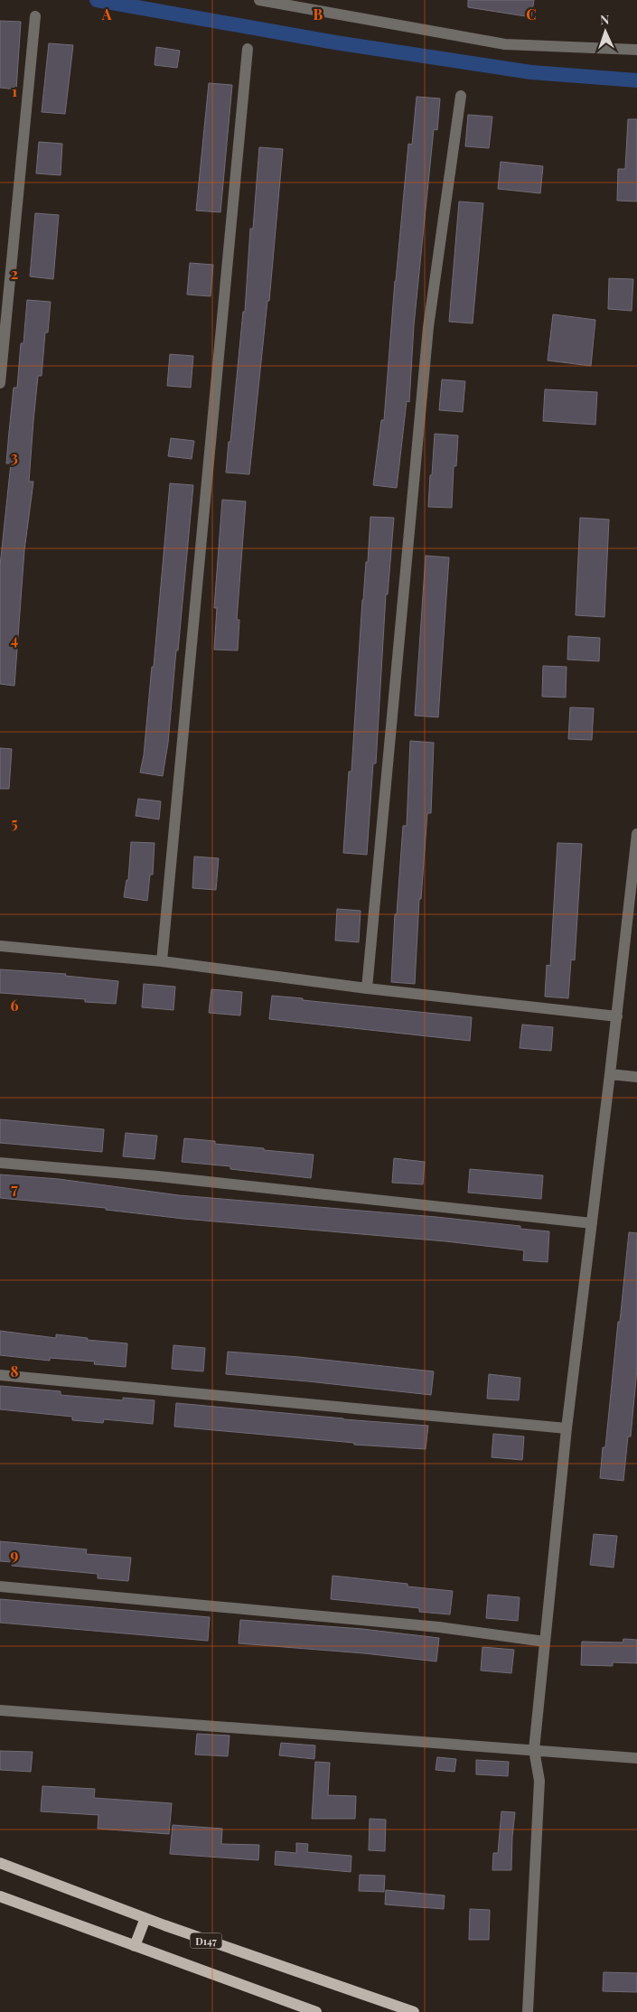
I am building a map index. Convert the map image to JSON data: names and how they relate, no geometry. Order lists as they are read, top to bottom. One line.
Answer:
{"streets":{"main road":["D147"]},"north":"top","grid":{"columns":["A","B","C"],"rows":["1","2","3","4","5","6","7","8","9"]}}
